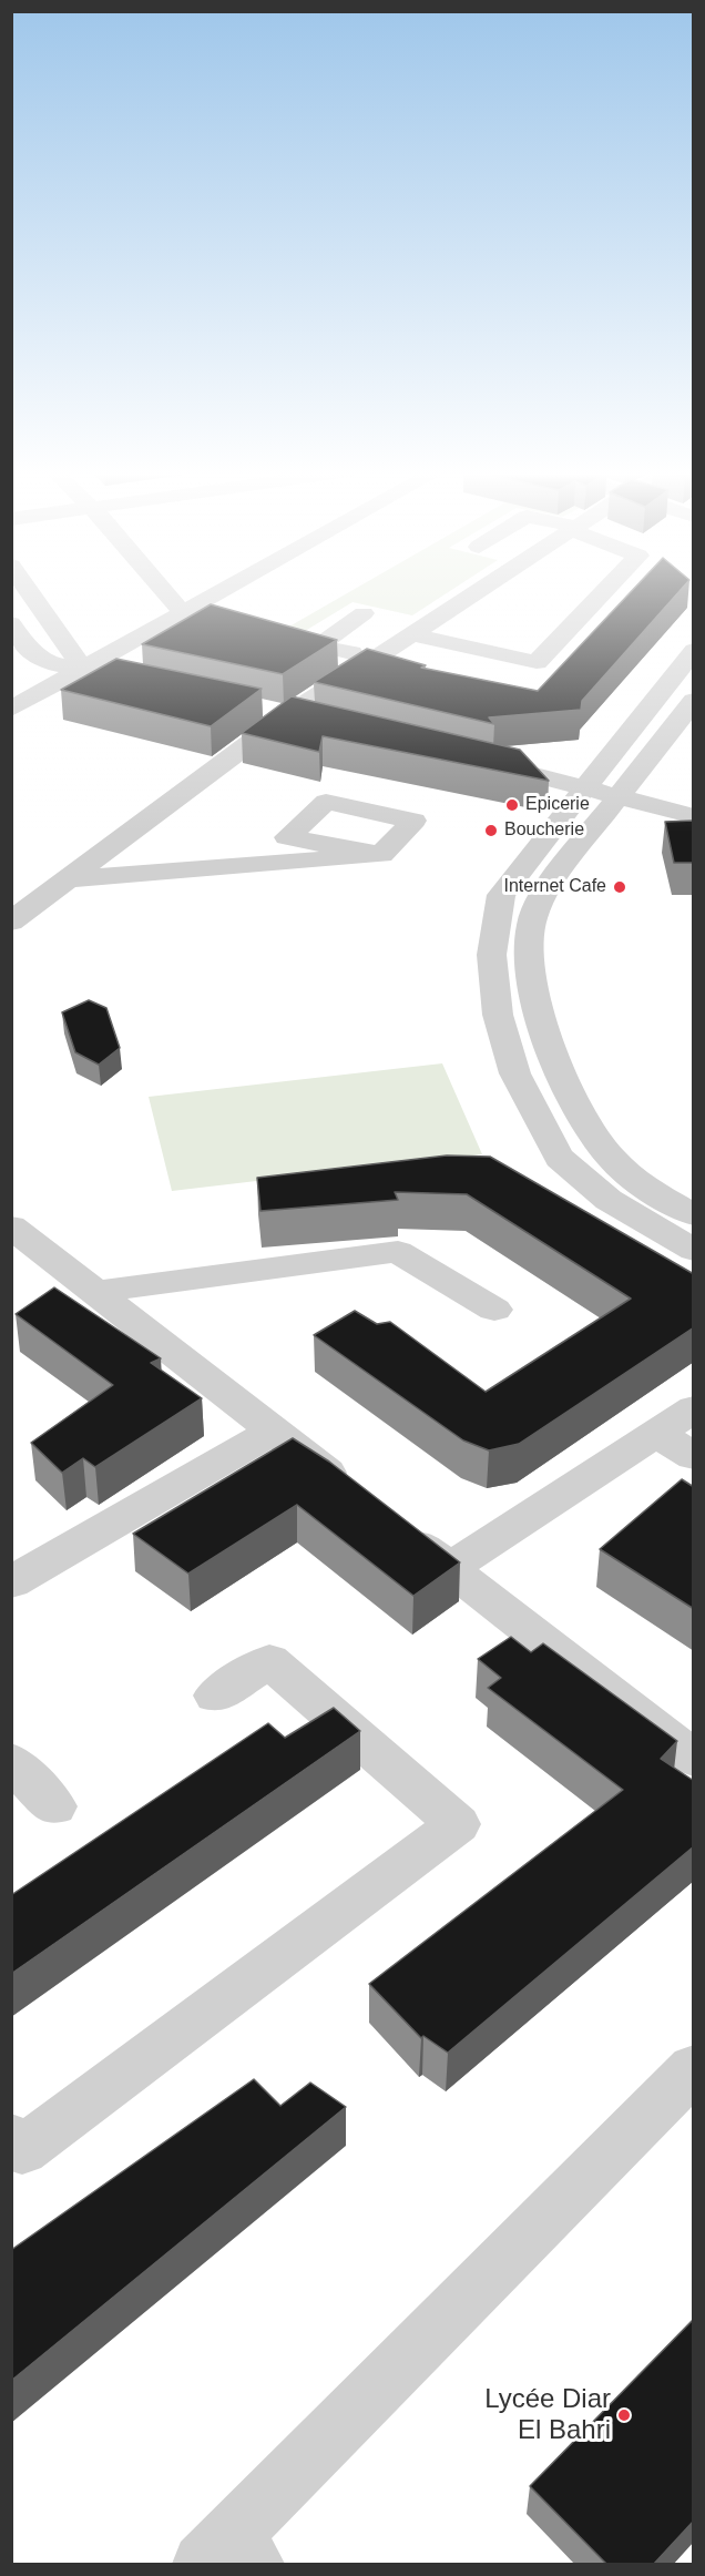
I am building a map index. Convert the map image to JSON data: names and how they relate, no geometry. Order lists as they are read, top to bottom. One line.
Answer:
{"places":["Epicerie","Boucherie","Internet Cafe","Lycée Diar El Bahri"]}
